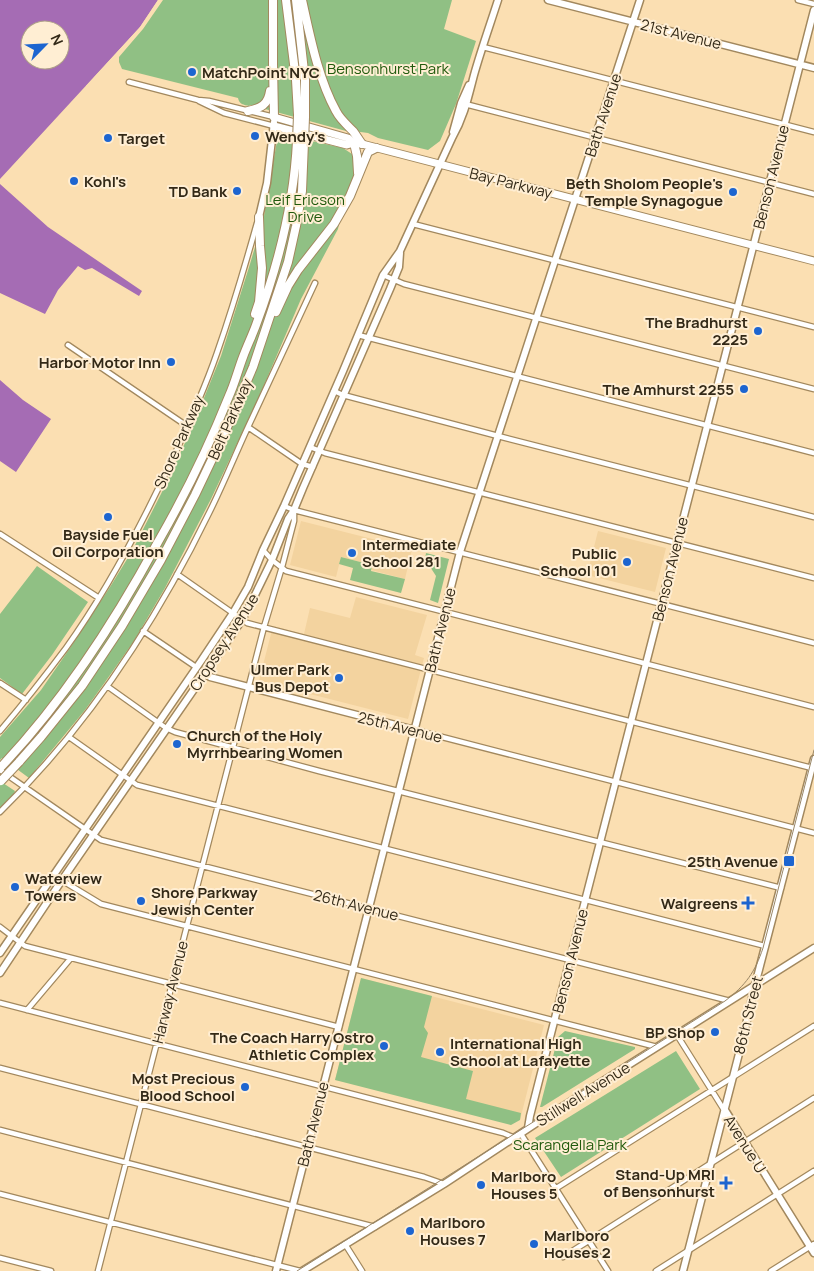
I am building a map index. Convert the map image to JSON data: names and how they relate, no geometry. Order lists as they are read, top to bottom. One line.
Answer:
{"streets":{"highway":["Belt Parkway"],"main road":["21st Avenue","Bath Avenue","Benson Avenue","Bay Parkway","Shore Parkway","Cropsey Avenue","25th Avenue","86th Street","Stillwell Avenue","Avenue U"],"street":["26th Avenue","Harway Avenue"]},"crossings":[["21st Avenue","Bath Avenue"],["21st Avenue","Benson Avenue"],["Bath Avenue","Bay Parkway"],["Bath Avenue","25th Avenue"],["Bath Avenue","26th Avenue"],["Benson Avenue","Bay Parkway"],["Benson Avenue","25th Avenue"],["Benson Avenue","26th Avenue"],["Benson Avenue","Stillwell Avenue"],["Bay Parkway","Shore Parkway"],["Bay Parkway","Cropsey Avenue"],["Belt Parkway","26th Avenue"],["Cropsey Avenue","25th Avenue"],["Cropsey Avenue","26th Avenue"],["Cropsey Avenue","Harway Avenue"],["25th Avenue","Harway Avenue"],["25th Avenue","86th Street"],["26th Avenue","Harway Avenue"],["26th Avenue","Stillwell Avenue"],["86th Street","Stillwell Avenue"],["86th Street","Avenue U"],["Stillwell Avenue","Avenue U"]],"parks":["Bensonhurst Park","Leif Ericson Drive","Scarangella Park"],"places":{"other":["MatchPoint NYC","Wendy's","Target","Kohl's","TD Bank","Beth Sholom People's Temple Synagogue","The Bradhurst 2225","Harbor Motor Inn","The Amhurst 2255","Bayside Fuel Oil Corporation","Intermediate School 281","Public School 101","Ulmer Park Bus Depot","Church of the Holy Myrrhbearing Women","Waterview Towers","Shore Parkway Jewish Center","BP Shop","The Coach Harry Ostro Athletic Complex","International High School at Lafayette","Most Precious Blood School","Marlboro Houses 5","Marlboro Houses 7","Marlboro Houses 2"],"transit":["25th Avenue"],"health":["Walgreens","Stand-Up MRI of Bensonhurst"]},"north":"top right"}
